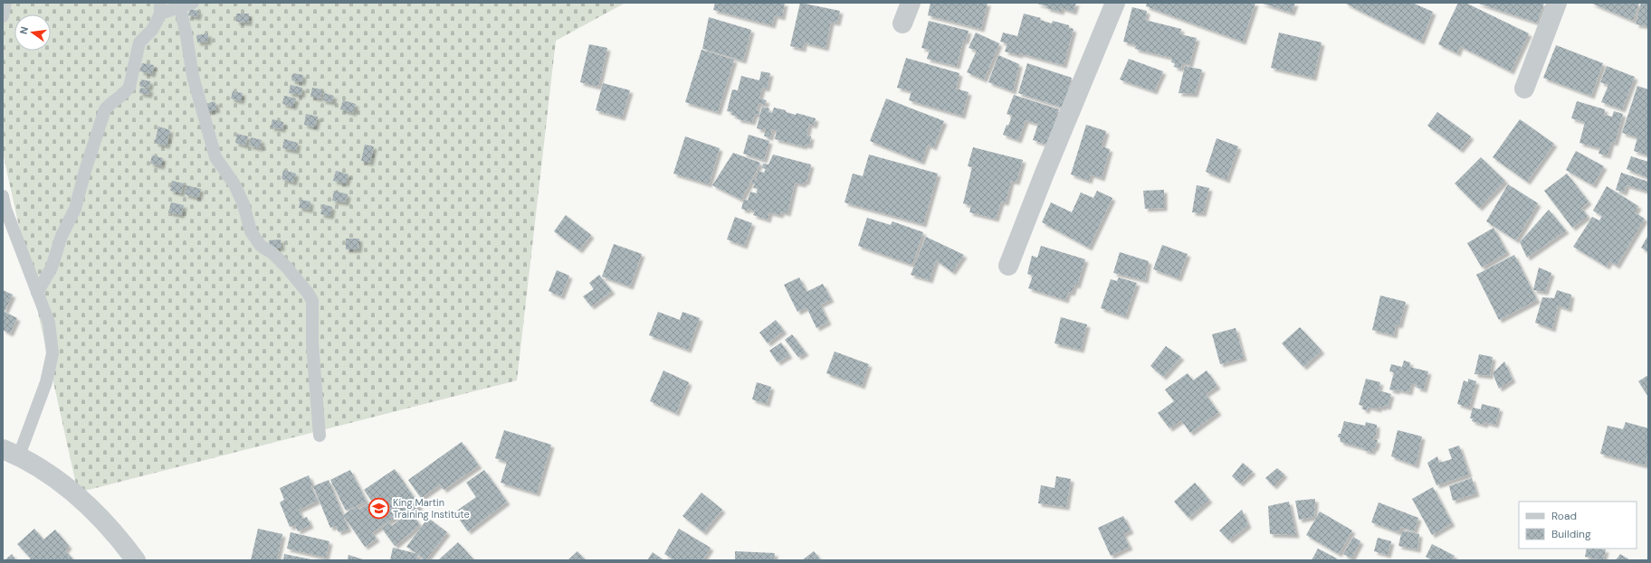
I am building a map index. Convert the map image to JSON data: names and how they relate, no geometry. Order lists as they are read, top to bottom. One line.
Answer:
{"places":{"school or university":["King Martin Training Institute"]},"legend":["Road","Building"],"north":"left"}
